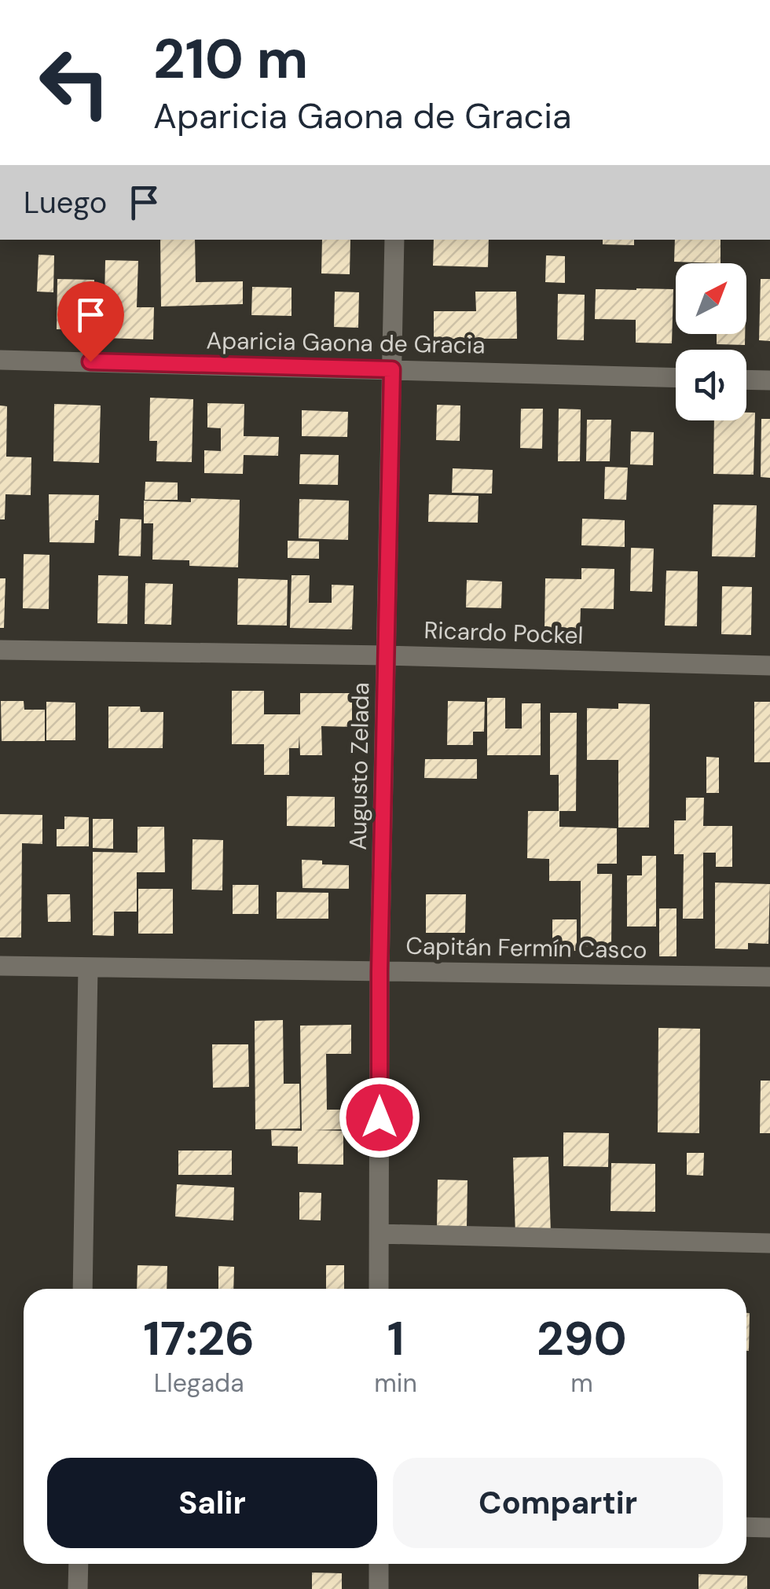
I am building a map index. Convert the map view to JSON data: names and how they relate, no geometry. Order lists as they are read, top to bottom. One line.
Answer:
{"streets":{"street":["Aparicia Gaona de Gracia","Ricardo Pockel","Augusto Zelada","Capitán Fermín Casco"]},"crossings":[["Aparicia Gaona de Gracia","Augusto Zelada"],["Ricardo Pockel","Augusto Zelada"],["Augusto Zelada","Capitán Fermín Casco"]],"north":"top right","page":{"turn":["210 m","Aparicia Gaona de Gracia"],"then":"Luego","eta":["17:26","Llegada","1","min","290","m"],"buttons":["Salir","Compartir"]}}
